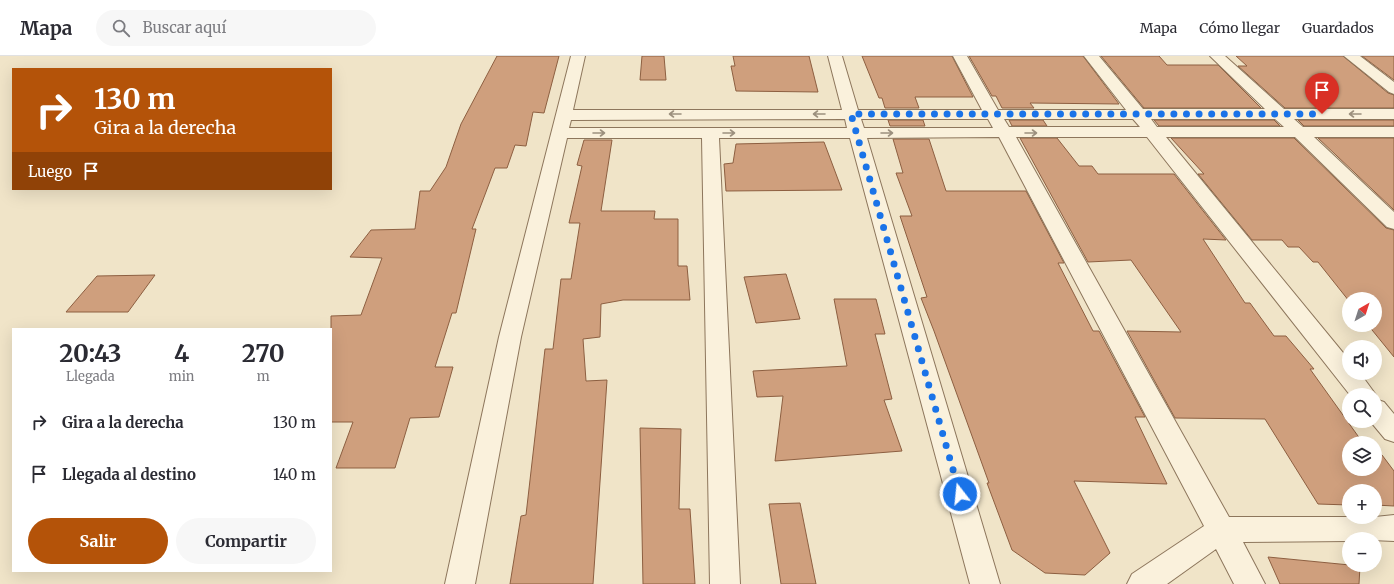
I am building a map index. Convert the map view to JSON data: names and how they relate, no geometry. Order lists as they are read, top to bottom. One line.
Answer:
{"north":"top right","page":{"header":"Mapa","search":"Buscar aquí","nav":["Mapa","Cómo llegar","Guardados"],"turn":["130 m","Gira a la derecha"],"then":"Luego","map_buttons":["+","−"],"eta":["20:43","Llegada","4","min","270","m"],"list":[{"name":"Gira a la derecha","value":"130 m"},{"name":"Llegada al destino","value":"140 m"}],"buttons":["Salir","Compartir"]}}
